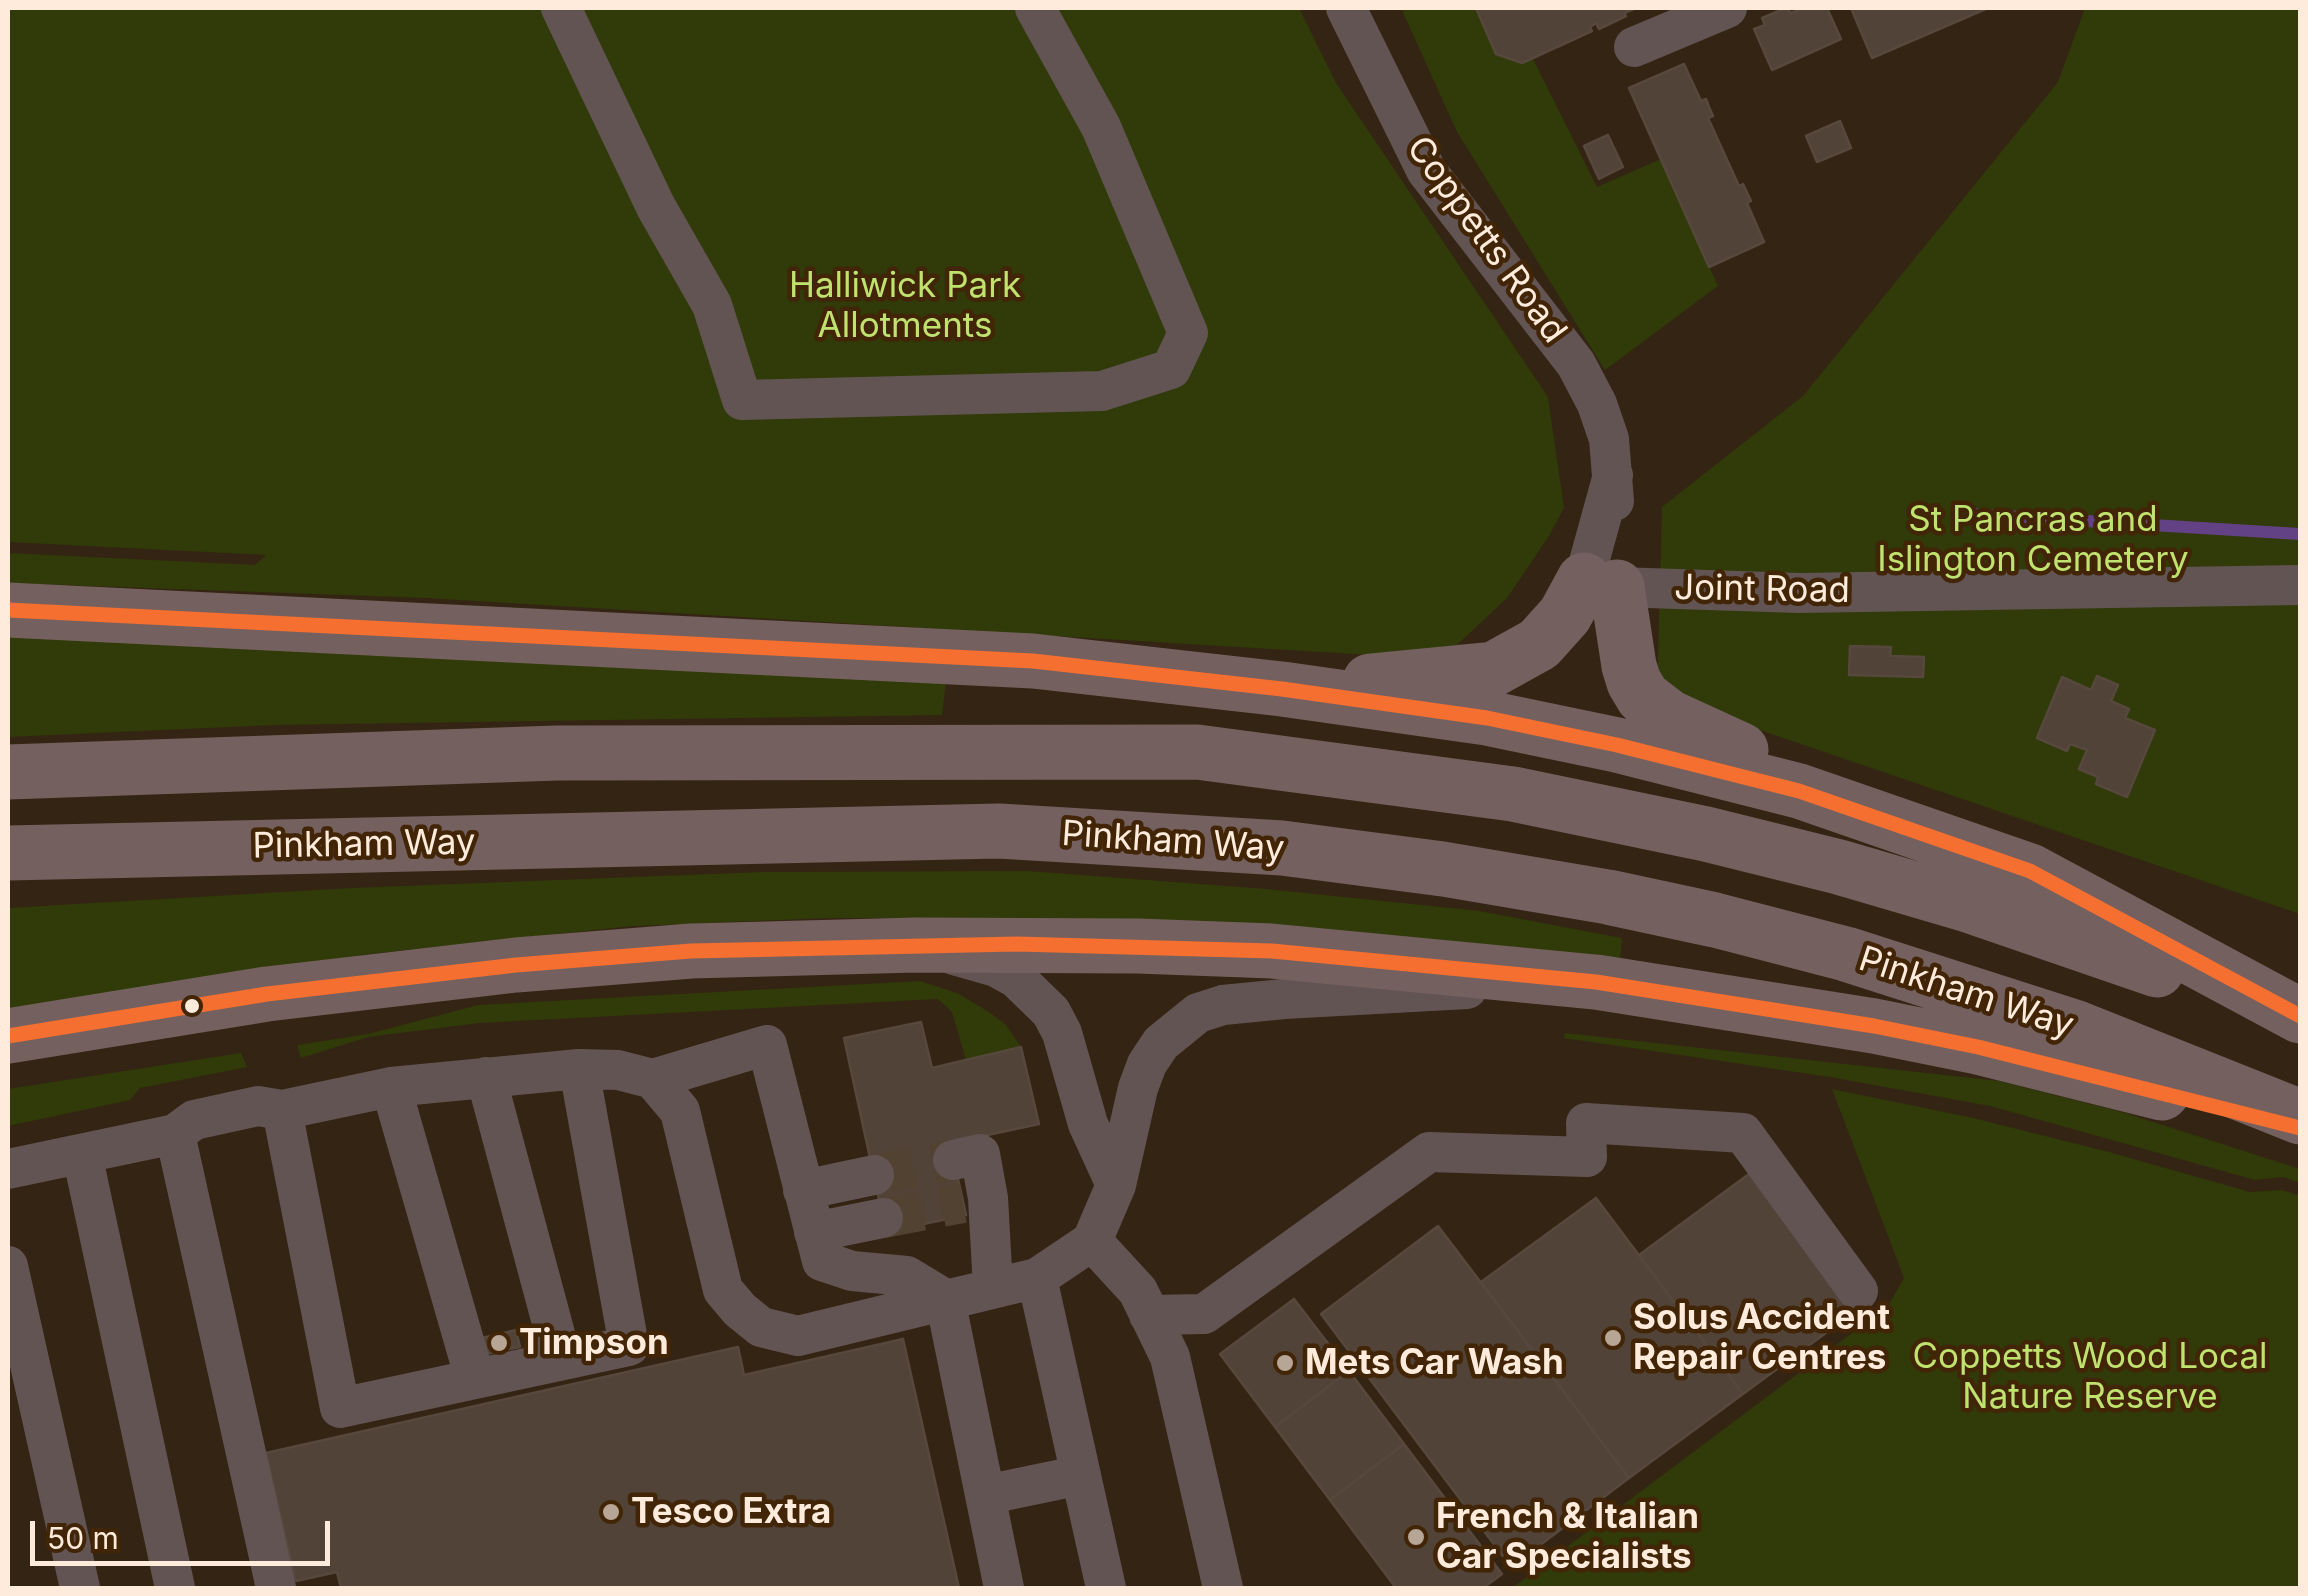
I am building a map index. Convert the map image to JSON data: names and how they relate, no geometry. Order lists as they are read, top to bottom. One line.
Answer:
{"streets":{"highway":["Pinkham Way"],"street":["Coppetts Road","Joint Road"]},"crossings":[["Coppetts Road","Joint Road"]],"parks":["Halliwick Park Allotments","St Pancras and Islington Cemetery","Coppetts Wood Local Nature Reserve"],"places":["Solus Accident Repair Centres","Timpson","Mets Car Wash","Tesco Extra","French & Italian Car Specialists"],"scale_bar":"50 m"}
